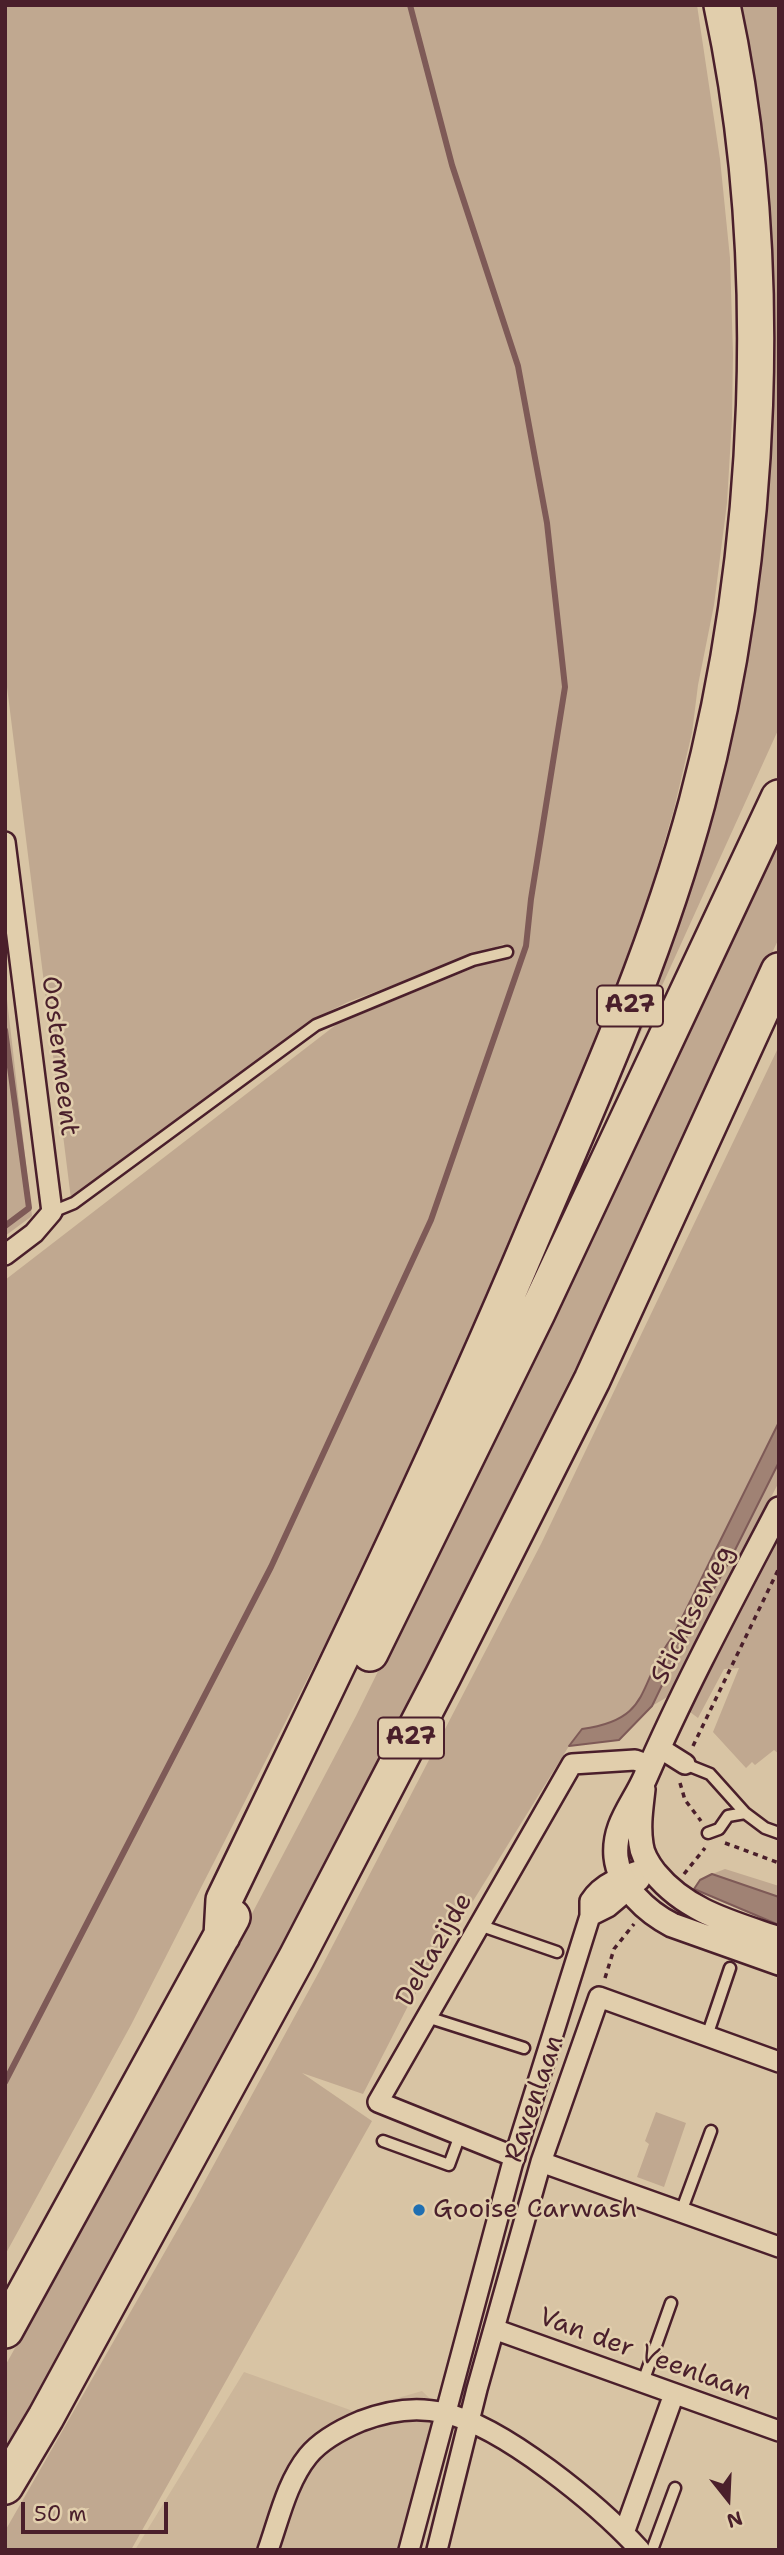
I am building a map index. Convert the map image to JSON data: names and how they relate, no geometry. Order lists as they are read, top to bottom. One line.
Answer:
{"streets":{"highway":["A27"],"street":["Oostermeent","Stichtseweg","Deltazijde","Ravenlaan","Van der Veenlaan"]},"crossings":[["Stichtseweg","Deltazijde"],["Ravenlaan","Van der Veenlaan"]],"places":["Gooise Carwash"],"scale_bar":"50 m","north":"bottom"}
